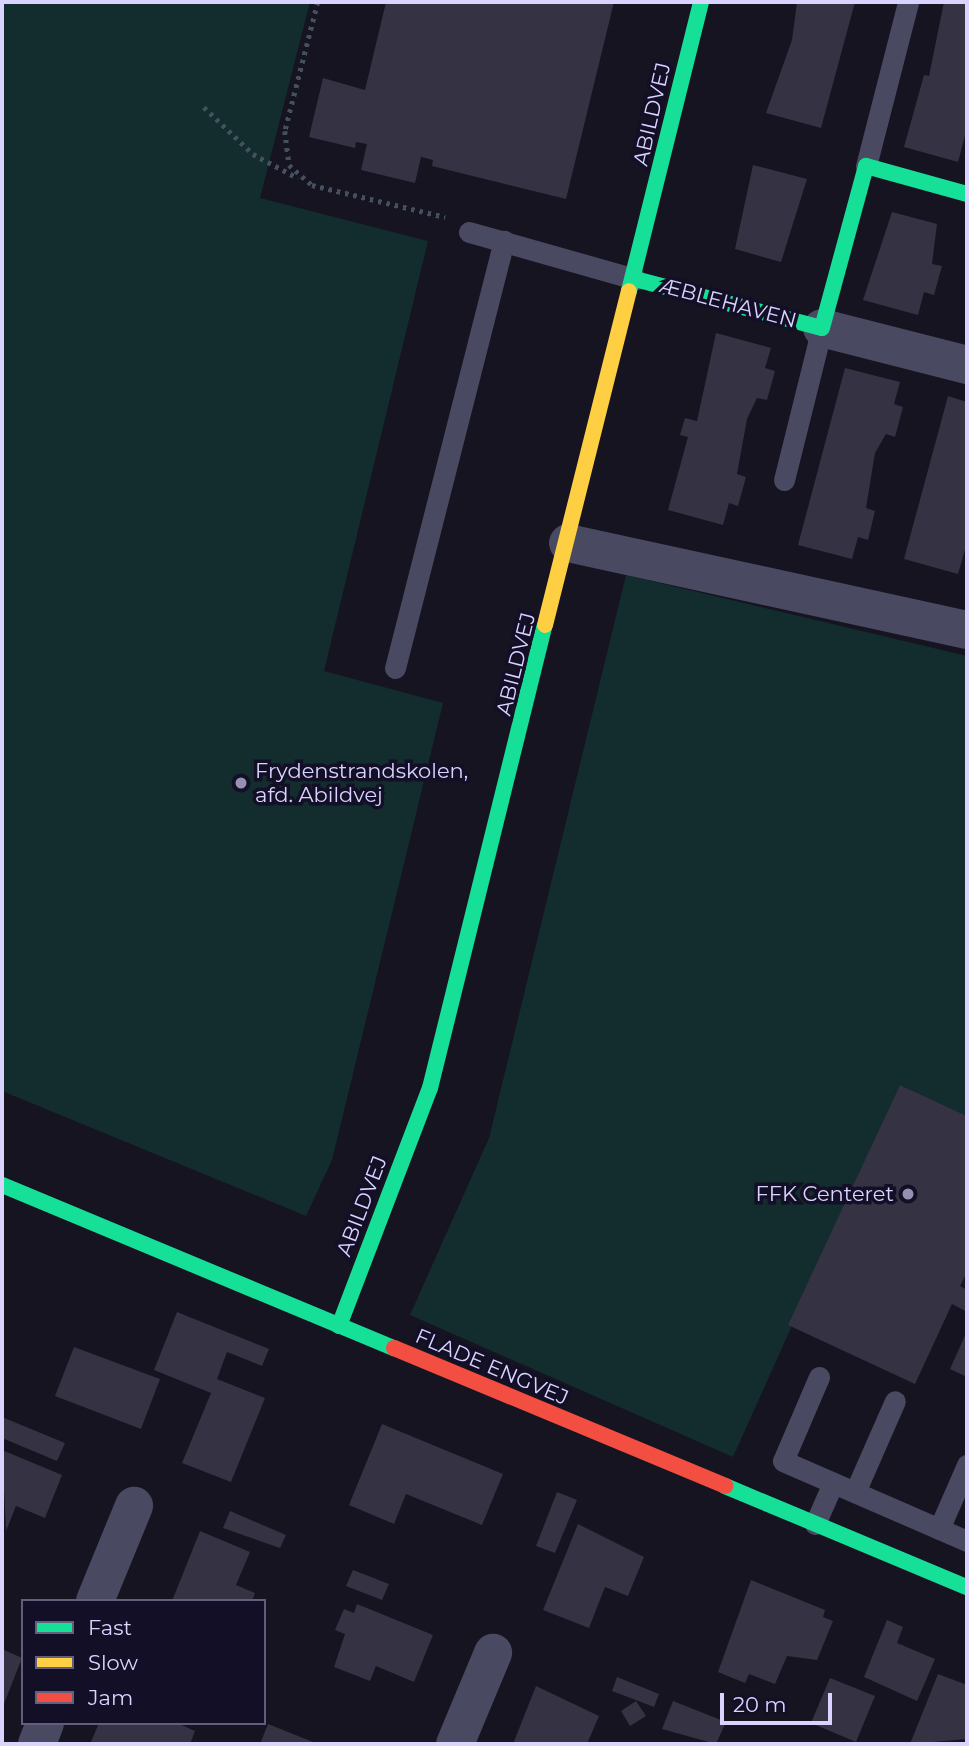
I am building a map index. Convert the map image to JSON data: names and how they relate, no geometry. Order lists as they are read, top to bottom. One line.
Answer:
{"streets":{"street":["ABILDVEJ","ÆBLEHAVEN","FLADE ENGVEJ"]},"crossings":[["ABILDVEJ","ÆBLEHAVEN"],["ABILDVEJ","FLADE ENGVEJ"]],"places":["Frydenstrandskolen, afd. Abildvej","FFK Centeret"],"legend":["Fast","Slow","Jam"],"scale_bar":"20 m"}
